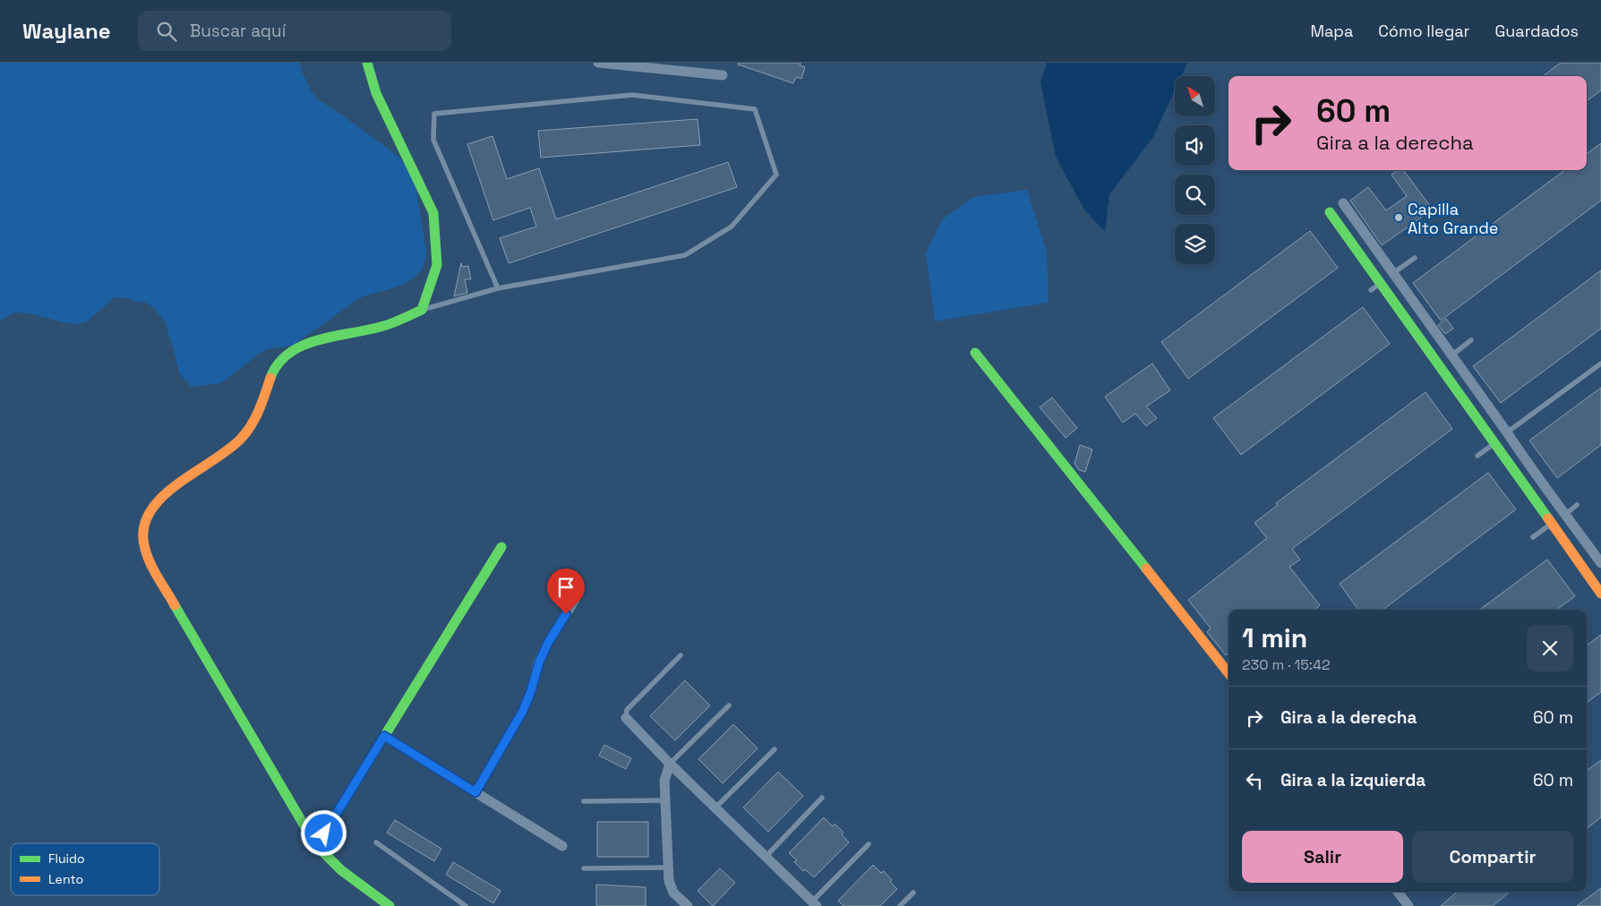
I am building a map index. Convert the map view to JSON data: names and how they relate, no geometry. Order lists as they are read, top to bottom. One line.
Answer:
{"places":["Capilla Alto Grande"],"legend":["Fluido","Lento"],"north":"top left","page":{"header":"Waylane","search":"Buscar aquí","nav":["Mapa","Cómo llegar","Guardados"],"turn":["60 m","Gira a la derecha"],"heading":["1 min","230 m · 15:42"],"list":[{"name":"Gira a la derecha","value":"60 m"},{"name":"Gira a la izquierda","value":"60 m"}],"buttons":["Salir","Compartir"]}}
